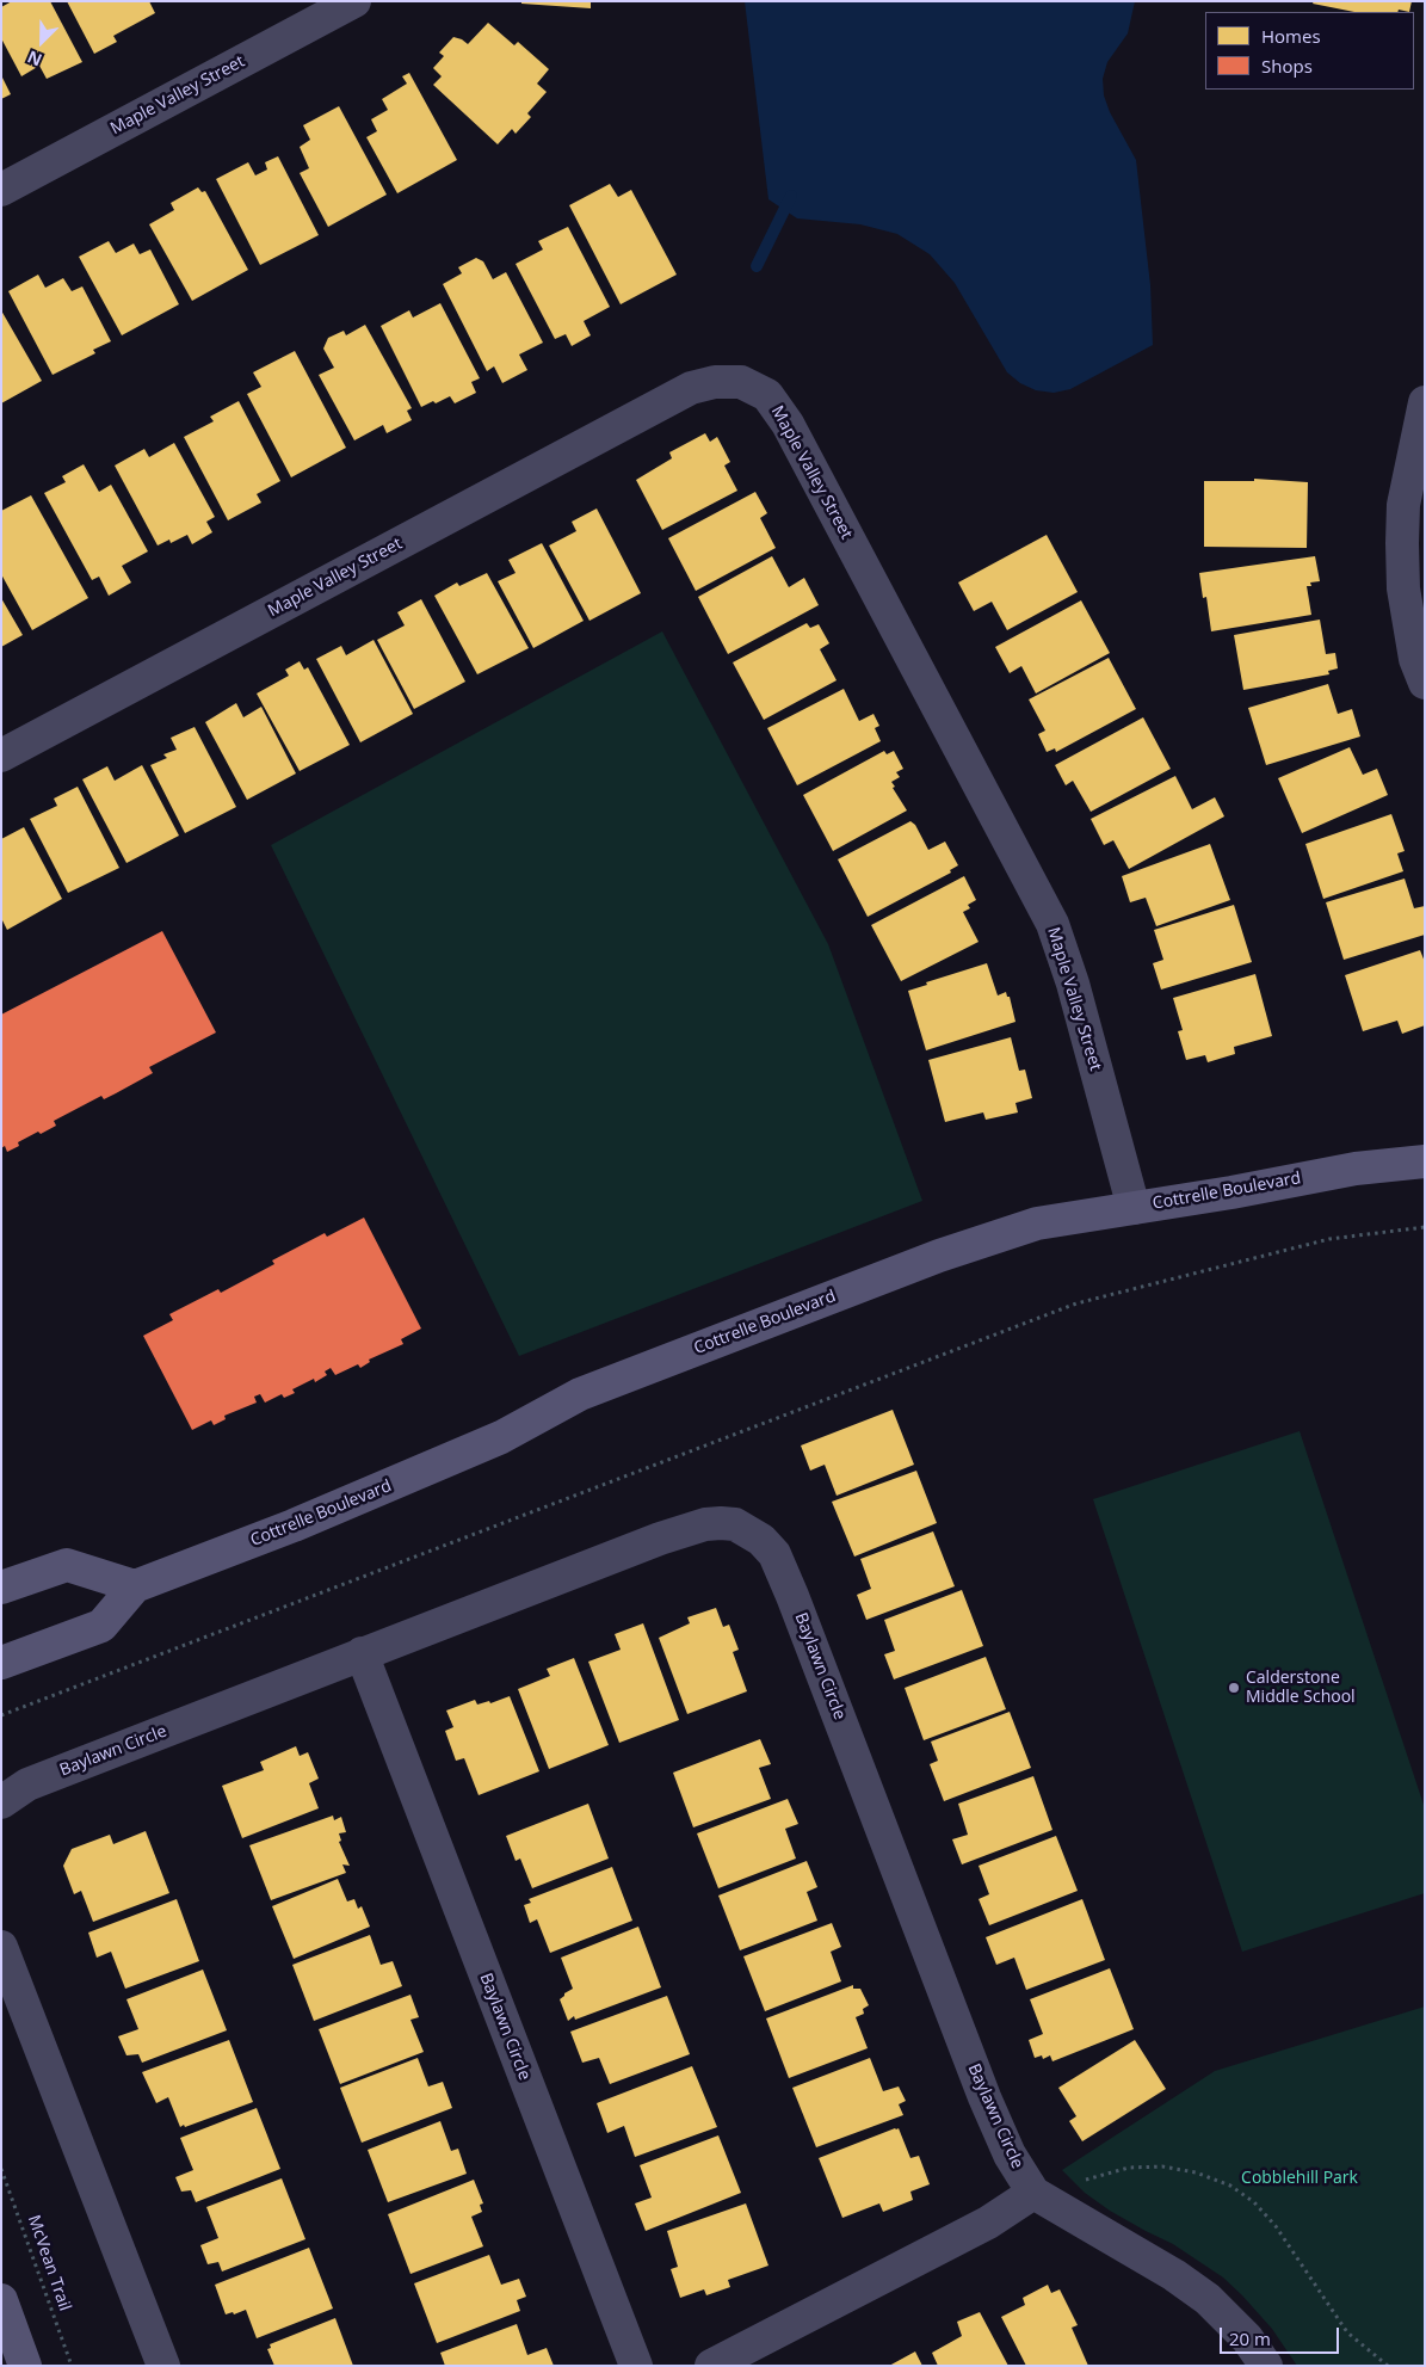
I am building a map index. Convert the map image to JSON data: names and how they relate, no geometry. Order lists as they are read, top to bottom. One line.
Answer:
{"streets":{"main road":["Cottrelle Boulevard"],"street":["Maple Valley Street","Baylawn Circle"],"path":["McVean Trail"]},"crossings":[["Maple Valley Street","Cottrelle Boulevard"]],"parks":["Cobblehill Park"],"places":["Calderstone Middle School"],"legend":["Homes","Shops"],"scale_bar":"20 m","north":"bottom left"}
